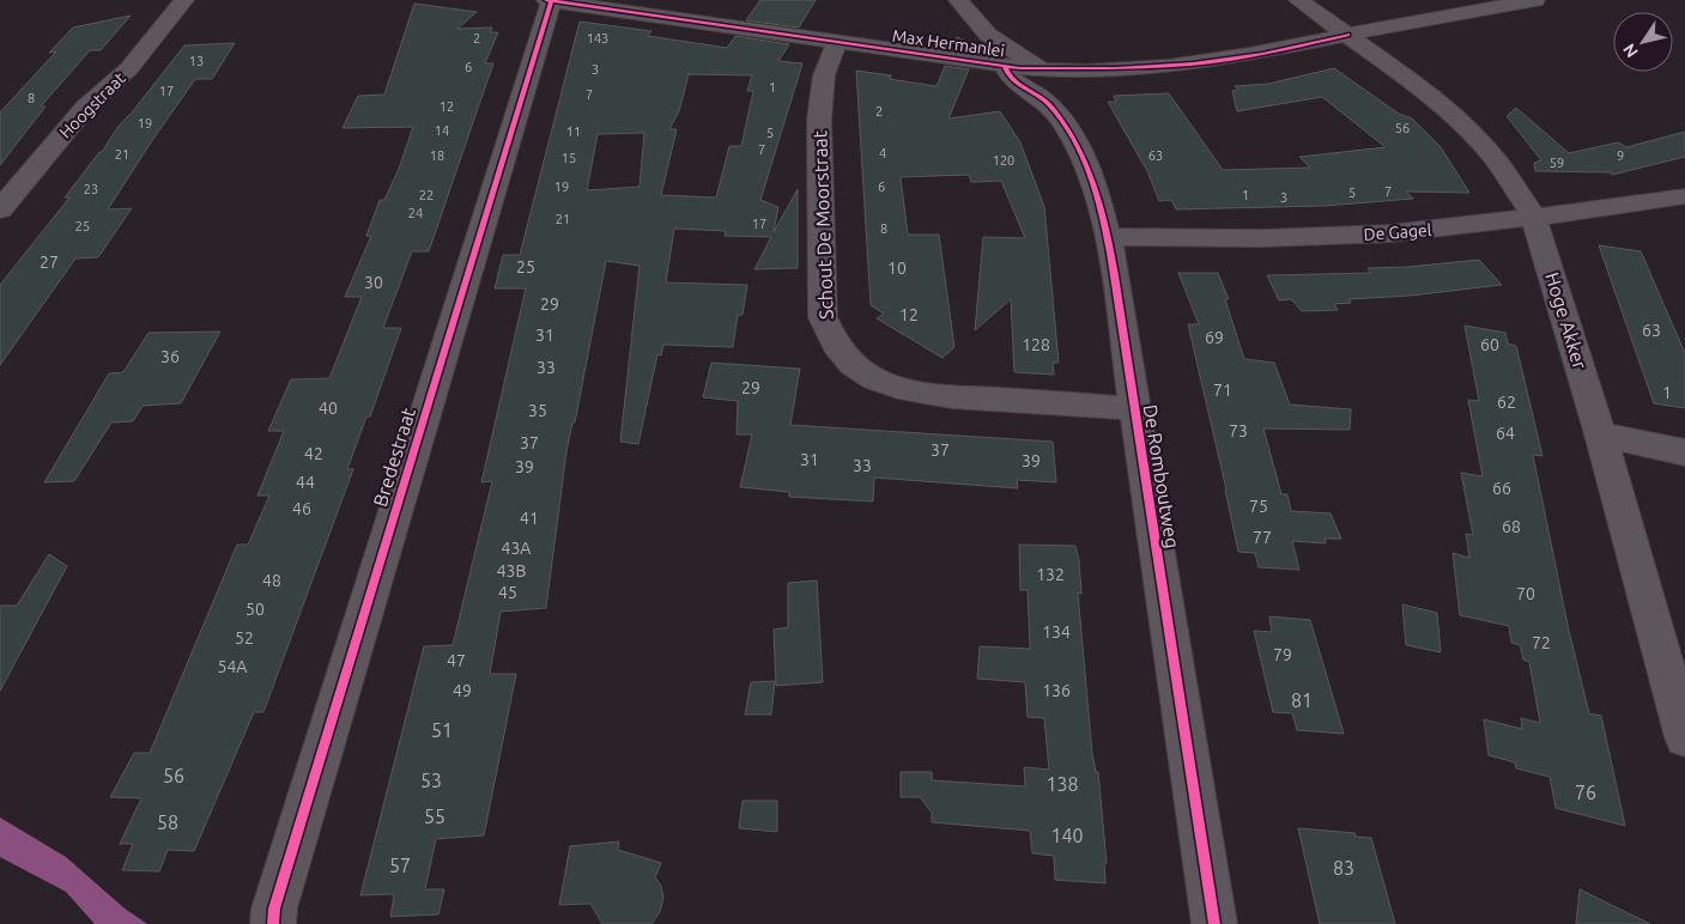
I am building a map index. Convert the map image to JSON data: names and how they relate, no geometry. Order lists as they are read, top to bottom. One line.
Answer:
{"streets":{"street":["Max Hermanlei","Hoogstraat","Schout De Moorstraat","De Gagel","Hoge Akker","Bredestraat","De Romboutweg"]},"crossings":[["Max Hermanlei","Schout De Moorstraat"],["Max Hermanlei","Hoge Akker"],["Max Hermanlei","Bredestraat"],["Max Hermanlei","De Romboutweg"],["Schout De Moorstraat","De Romboutweg"],["De Gagel","Hoge Akker"],["De Gagel","De Romboutweg"]],"house_numbers":["2","143","13","6","3","1","17","7","8","12","2","19","56","14","11","5","7","4","21","18","63","9","15","120","59","19","6","23","7","5","22","1","3","24","21","17","25","8","27","25","10","30","29","12","63","31","69","128","60","36","33","29","71","1","62","40","35","73","64","37","37","42","31","39","33","39","44","66","75","46","41","68","77","43A","43B","132","48","45","70","50","134","52","72","79","47","54A","49","136","81","51","56","53","138","76","55","58","140","57","83"],"north":"bottom left"}
